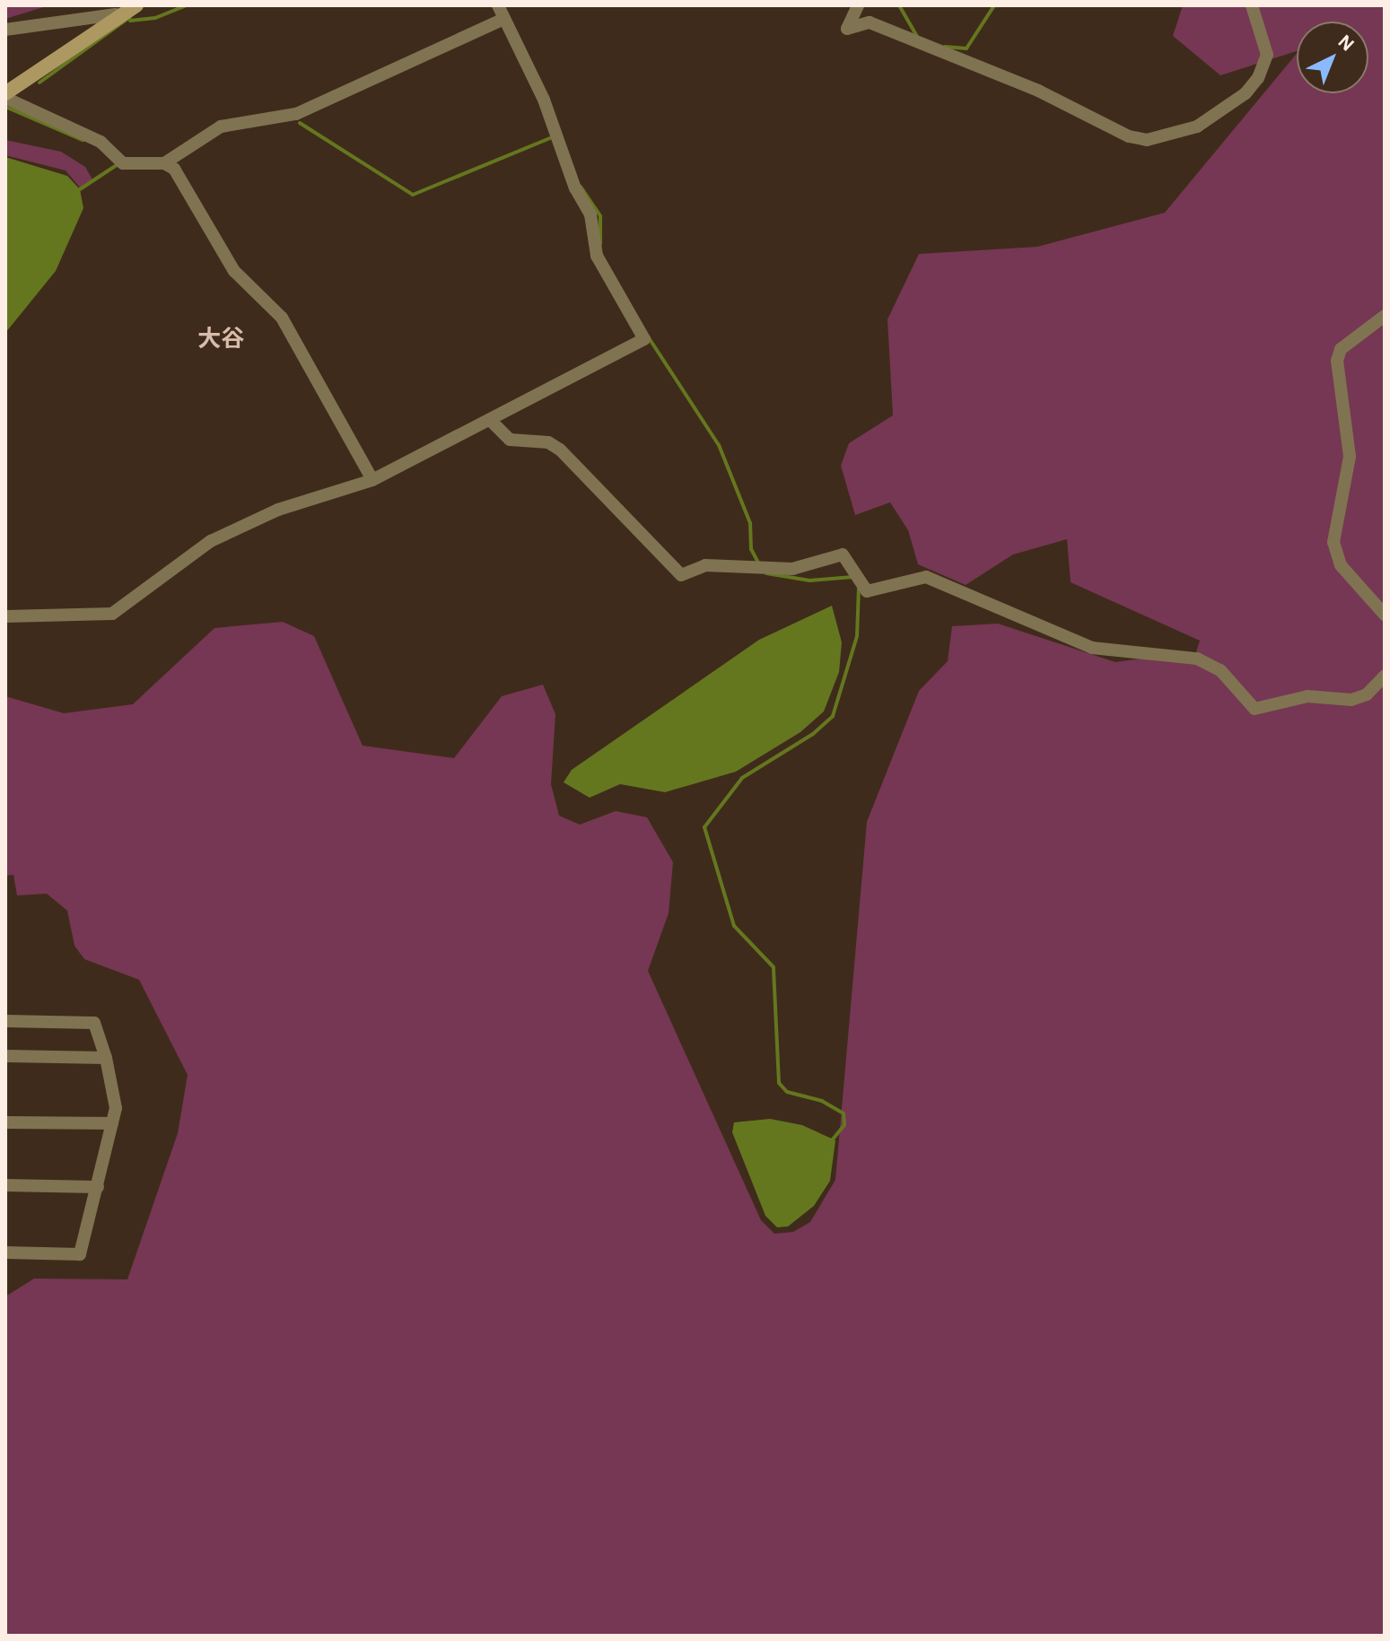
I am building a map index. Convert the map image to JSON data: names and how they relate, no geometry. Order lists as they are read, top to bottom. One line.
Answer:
{"districts":["大谷"],"north":"top right"}
